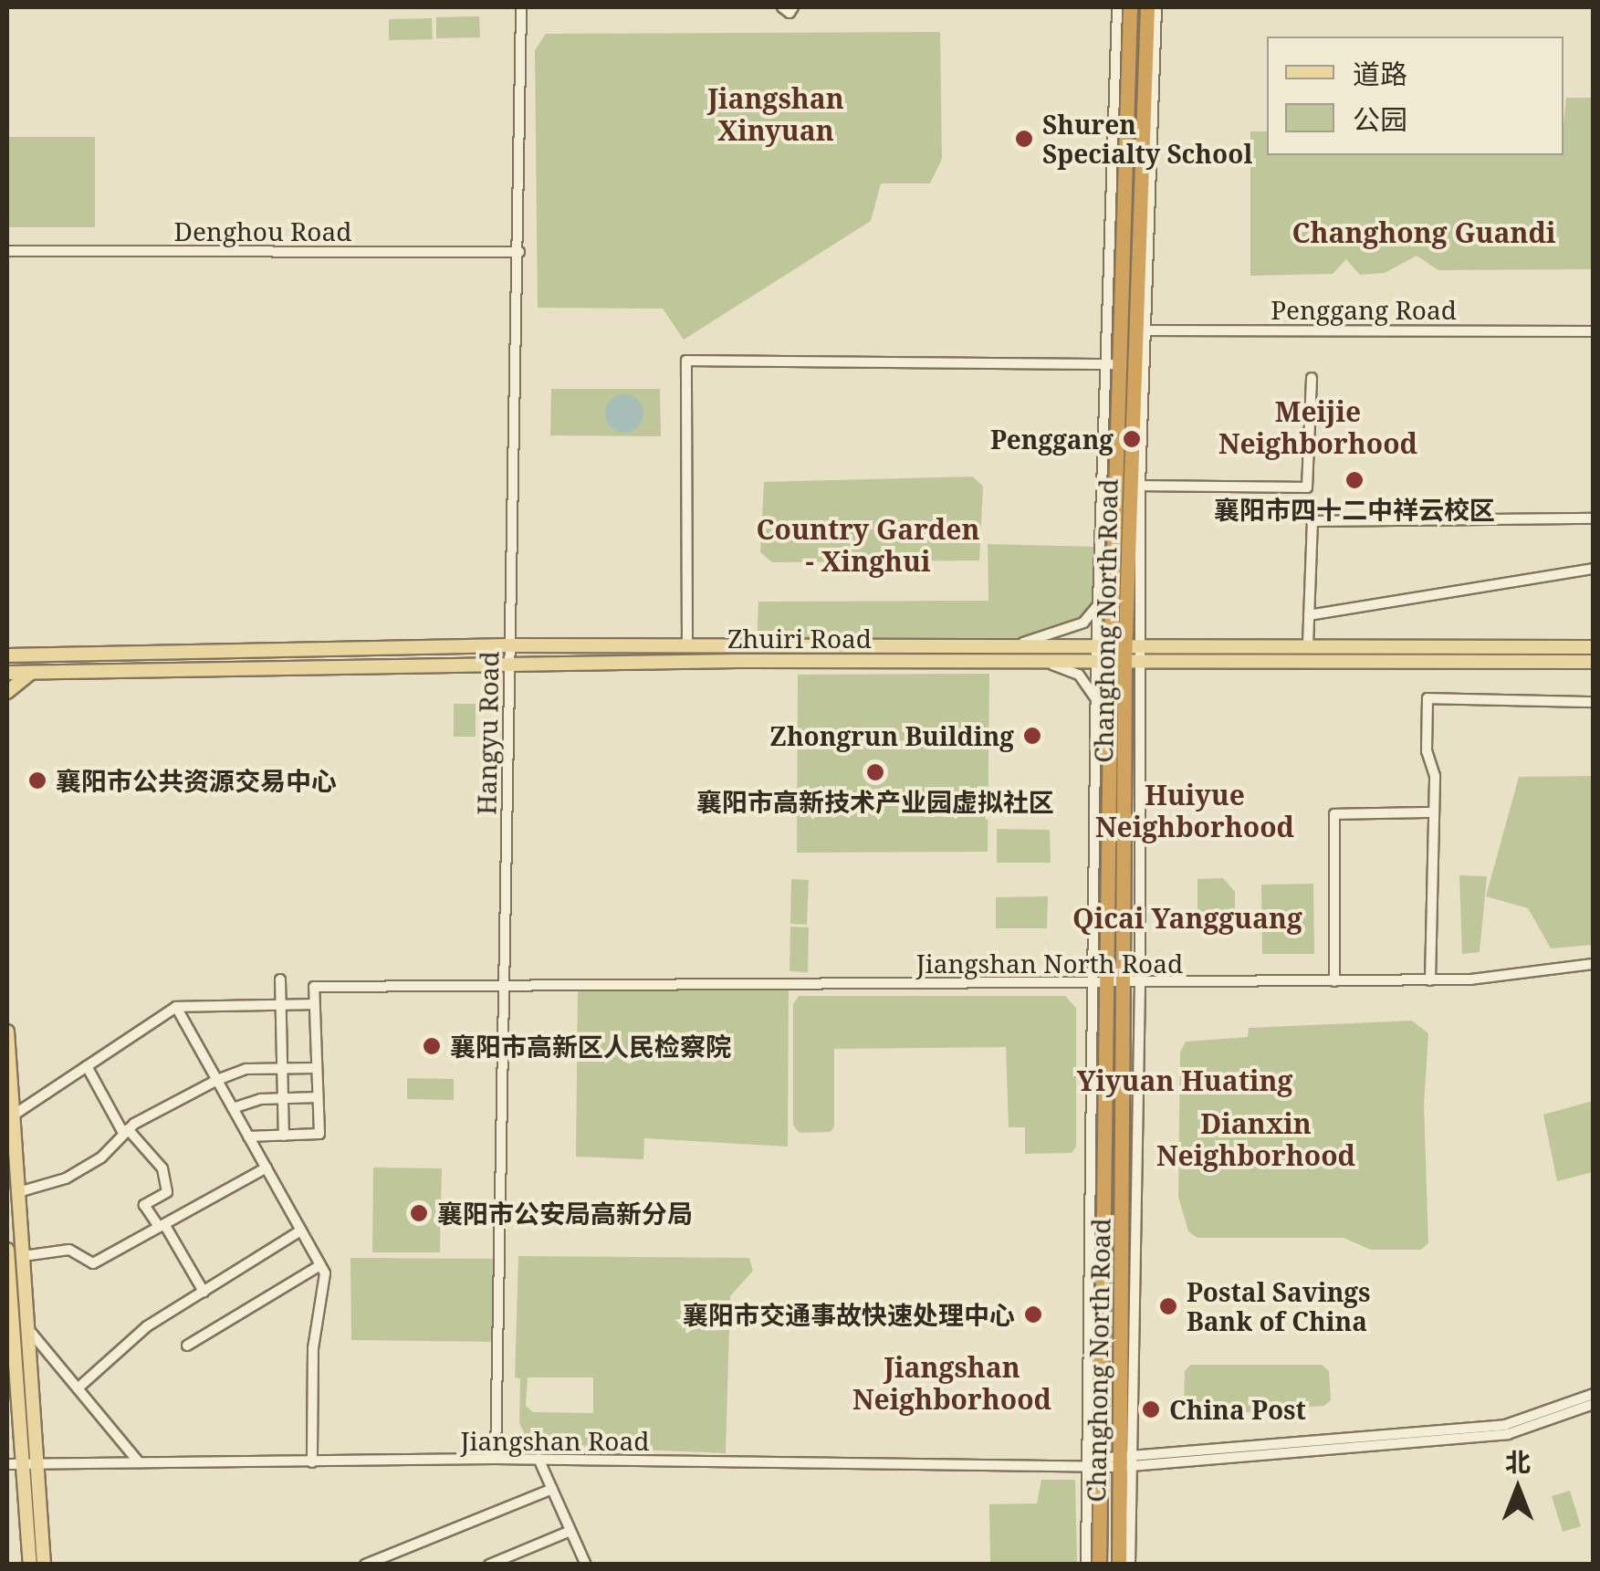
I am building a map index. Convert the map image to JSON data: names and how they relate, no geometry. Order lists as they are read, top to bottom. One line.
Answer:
{"streets":{"highway":["Changhong North Road"],"main road":["Zhuiri Road"],"street":["Denghou Road","Penggang Road","Hangyu Road","Jiangshan North Road","Jiangshan Road"]},"crossings":[["Denghou Road","Hangyu Road"],["Penggang Road","Changhong North Road"],["Changhong North Road","Zhuiri Road"],["Changhong North Road","Jiangshan North Road"],["Changhong North Road","Jiangshan Road"],["Zhuiri Road","Hangyu Road"],["Hangyu Road","Jiangshan North Road"],["Hangyu Road","Jiangshan Road"]],"districts":["Jiangshan Xinyuan","Changhong Guandi","Meijie Neighborhood","Country Garden - Xinghui","Huiyue Neighborhood","Qicai Yangguang","Yiyuan Huating","Dianxin Neighborhood","Jiangshan Neighborhood"],"places":["Shuren Specialty School","Penggang","襄阳市四十二中祥云校区","Zhongrun Building","襄阳市高新技术产业园虚拟社区","襄阳市公共资源交易中心","襄阳市高新区人民检察院","襄阳市公安局高新分局","Postal Savings Bank of China","襄阳市交通事故快速处理中心","China Post"],"legend":["道路","公园"],"north":"top"}
